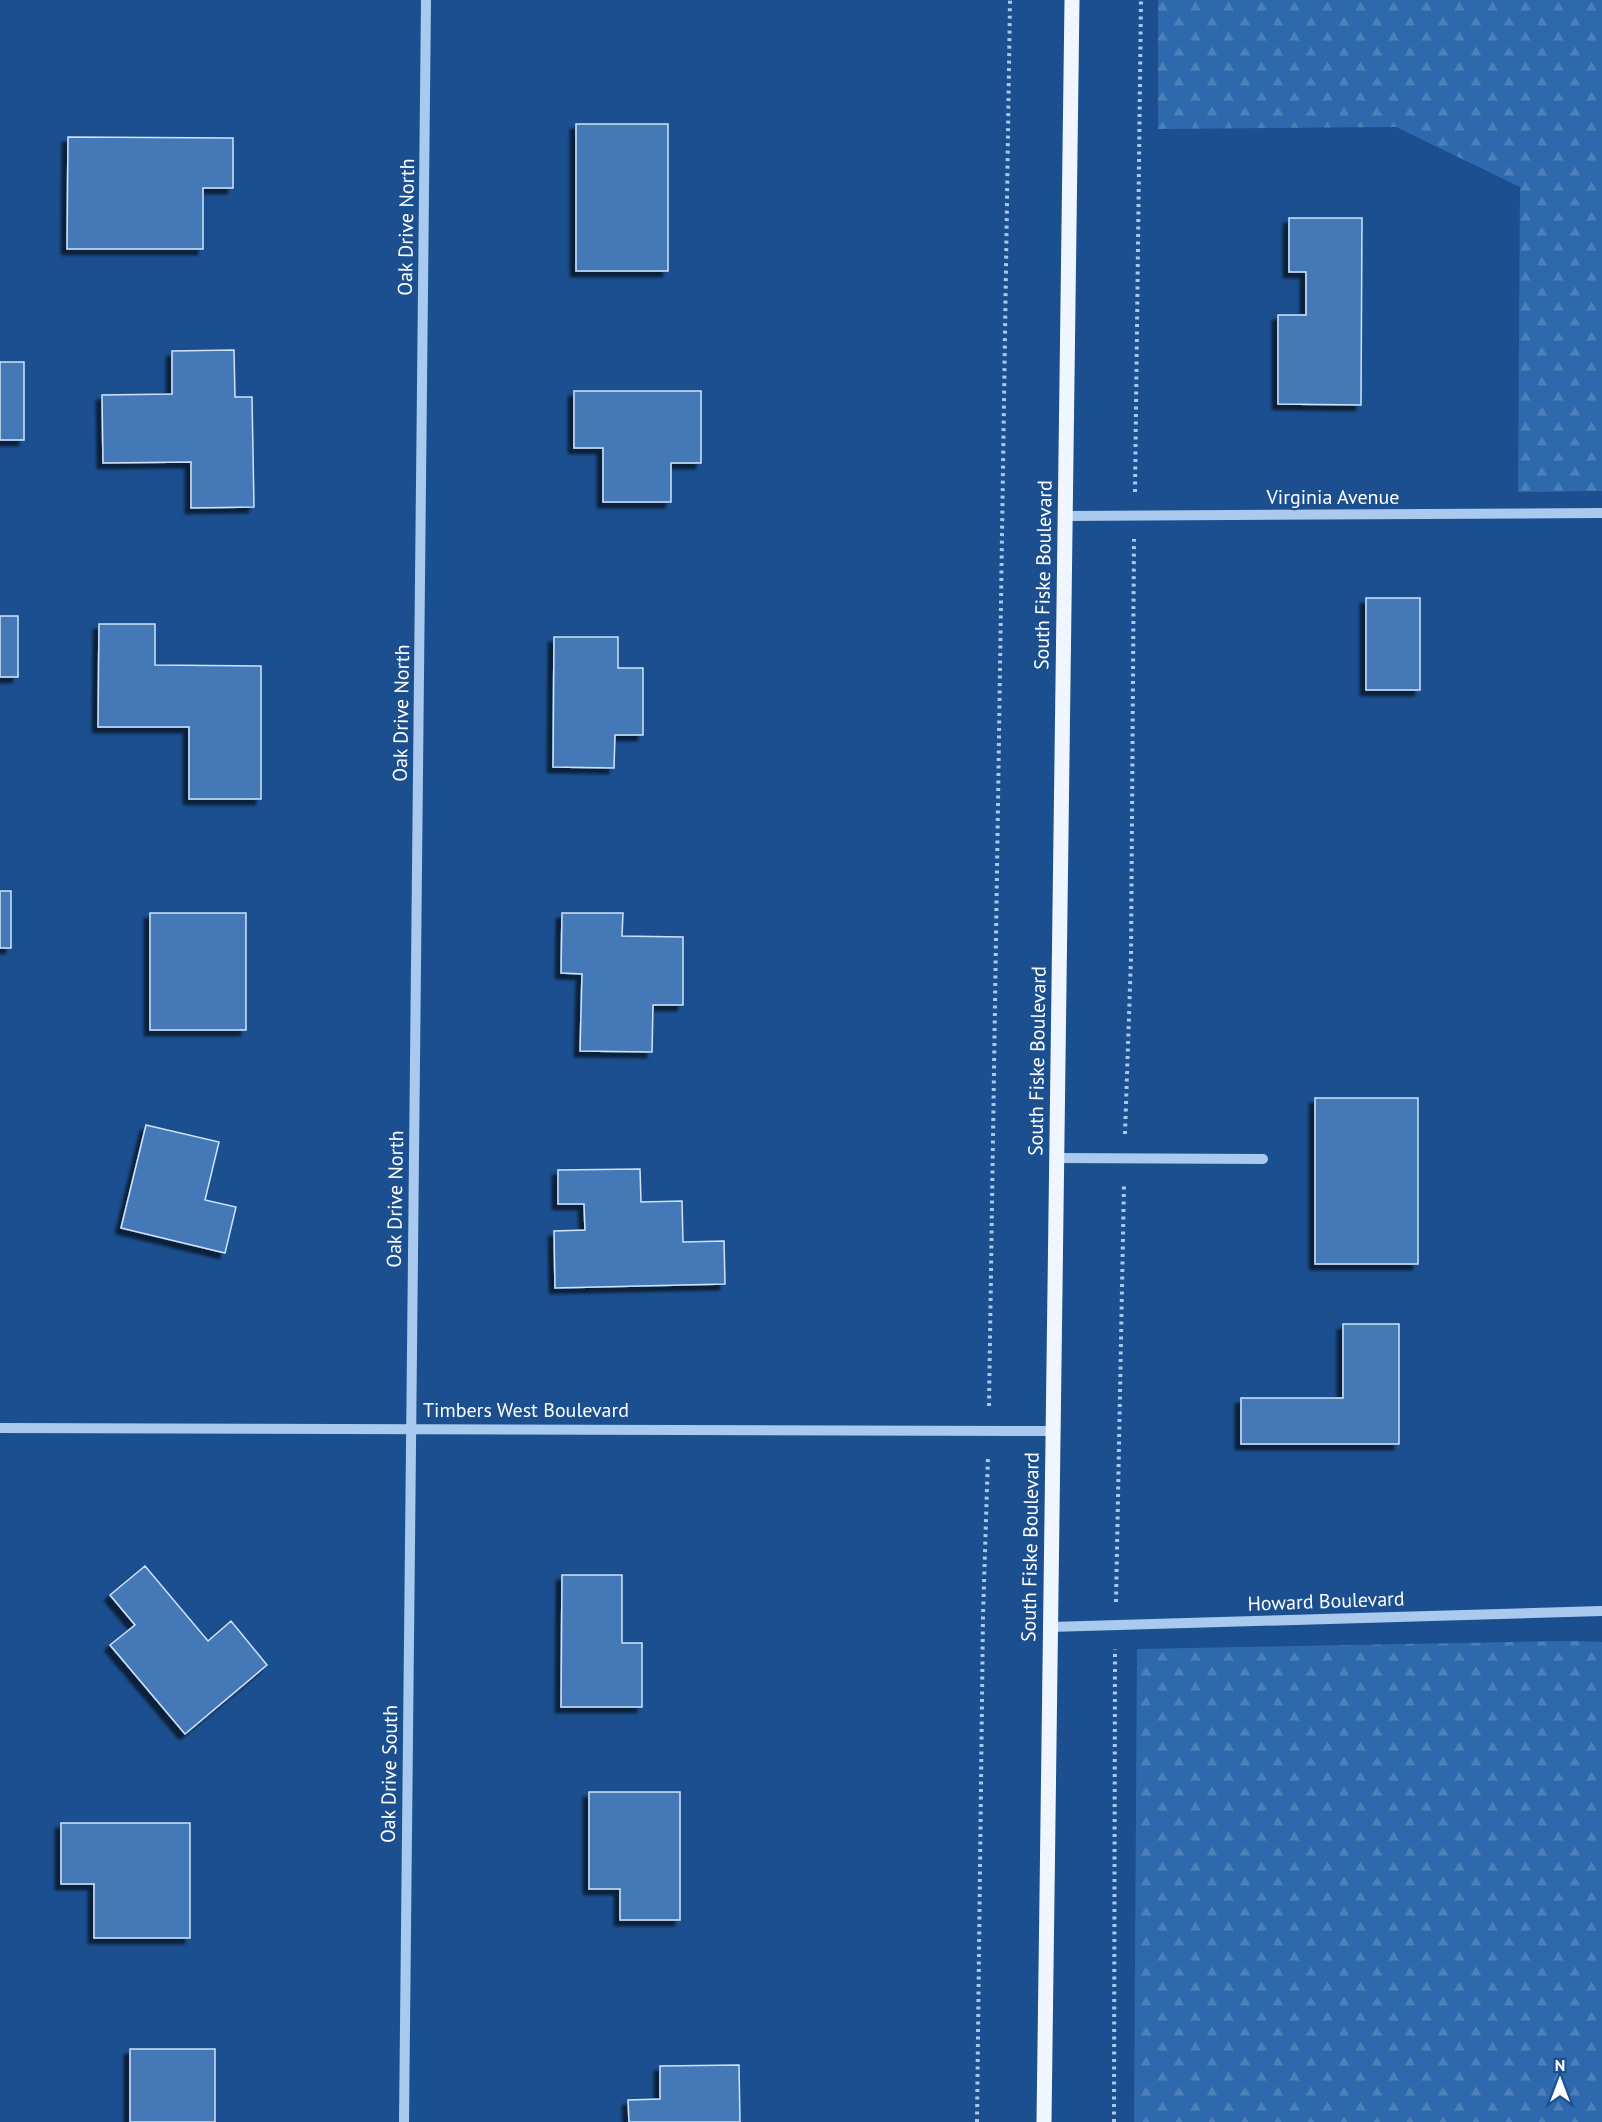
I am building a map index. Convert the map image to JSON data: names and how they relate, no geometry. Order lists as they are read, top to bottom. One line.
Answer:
{"streets":{"main road":["South Fiske Boulevard"],"street":["Oak Drive North","Virginia Avenue","Timbers West Boulevard","Howard Boulevard","Oak Drive South"]},"crossings":[["Oak Drive North","Timbers West Boulevard"],["Oak Drive North","Oak Drive South"],["Virginia Avenue","South Fiske Boulevard"],["South Fiske Boulevard","Timbers West Boulevard"],["South Fiske Boulevard","Howard Boulevard"],["Timbers West Boulevard","Oak Drive South"]],"north":"top"}
